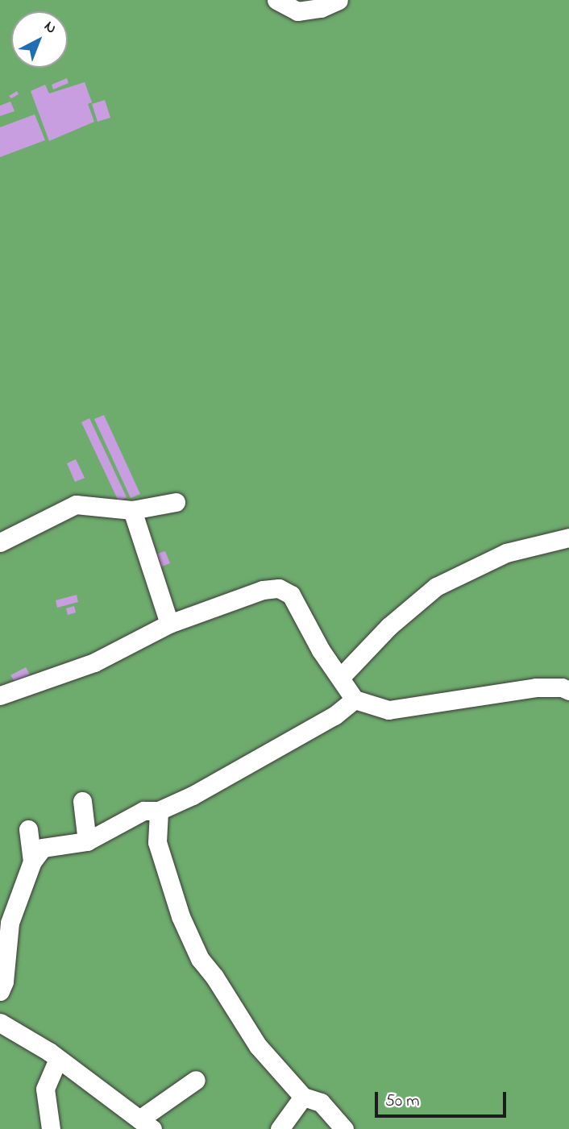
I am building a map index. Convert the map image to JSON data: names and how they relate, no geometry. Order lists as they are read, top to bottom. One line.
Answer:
{"scale_bar":"50 m","north":"top right"}
